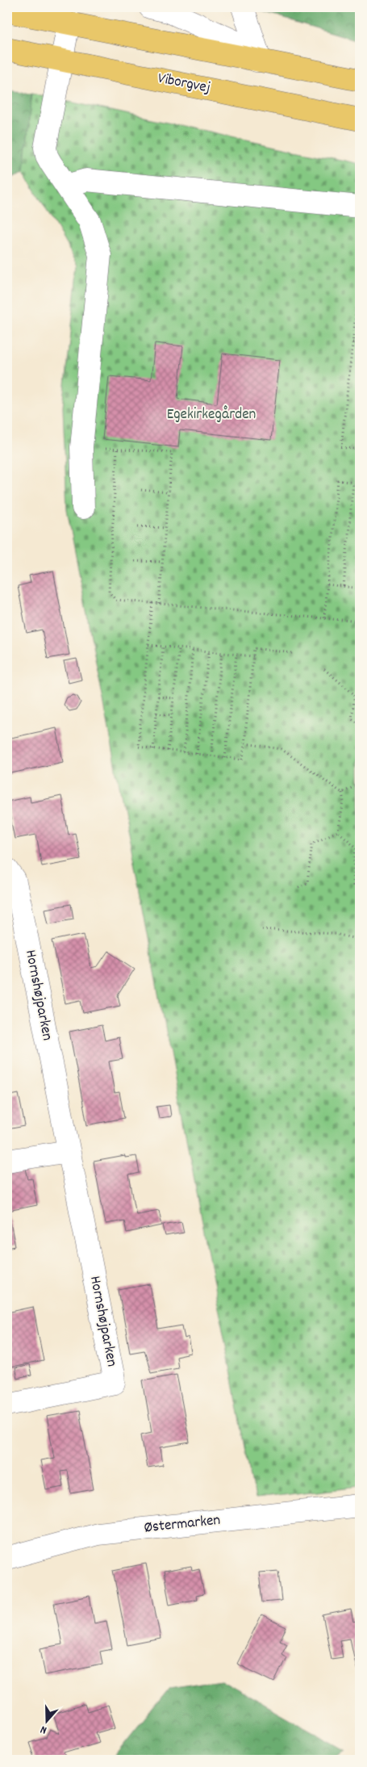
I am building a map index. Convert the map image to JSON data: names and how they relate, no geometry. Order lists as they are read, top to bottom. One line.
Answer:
{"streets":{"main road":["Viborgvej"],"street":["Hornshøjparken","Østermarken"]},"parks":["Egekirkegården"],"north":"bottom"}
